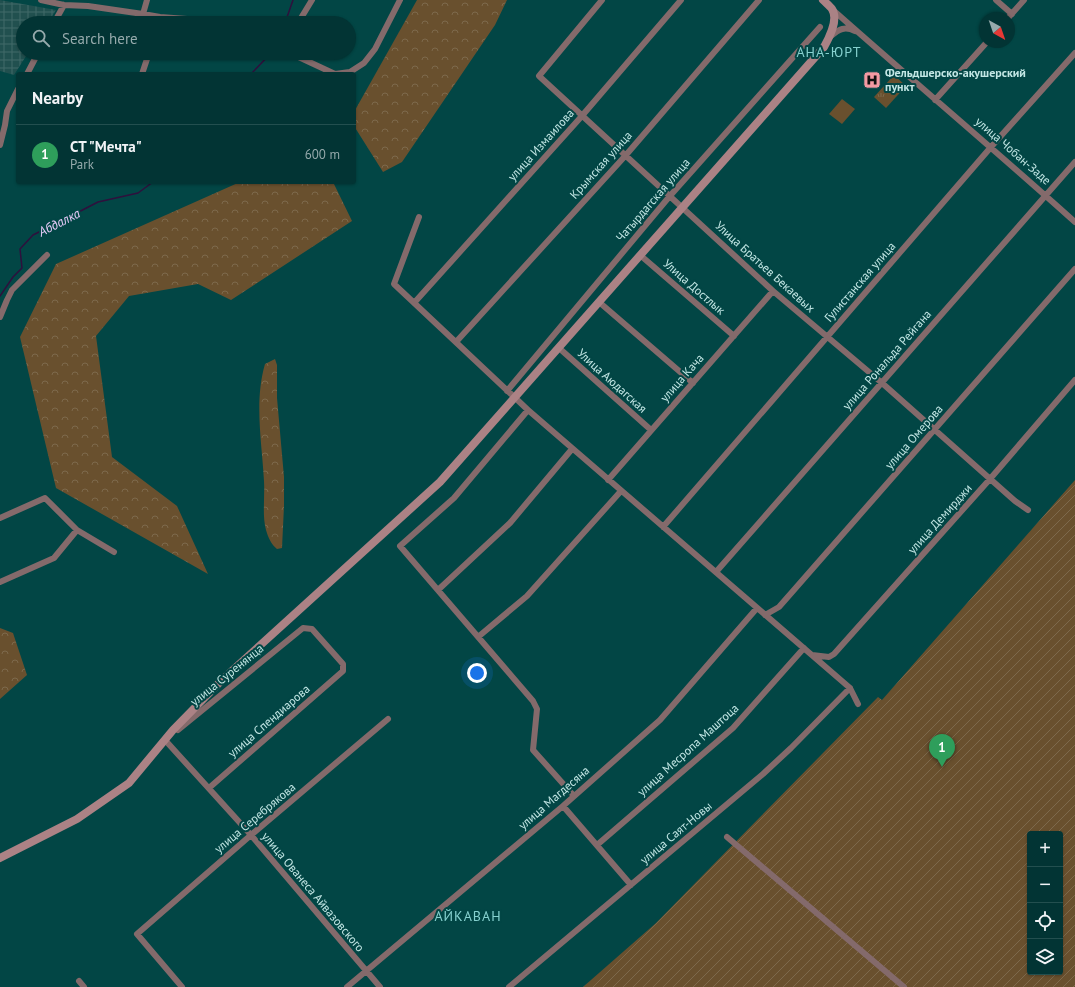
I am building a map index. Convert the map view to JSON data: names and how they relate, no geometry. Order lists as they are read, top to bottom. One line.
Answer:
{"streets":{"street":["улица Измаилова","улица Чобан-Заде","Крымская улица","Чатырдагская улица","Улица Братьев Бекаевых","Гулистанская улица","Улица Достлык","улица Рональда Рейгана","улица Кача","Улица Аюдагская","улица Омерова","улица Демирджи","улица Суренянца","улица Спендиарова","улица Месропа Маштоца","улица Магдесяна","улица Серебрякова","улица Саят-Новы","улица Ованеса Айвазовского"]},"crossings":[["улица Измаилова","Улица Братьев Бекаевых"],["улица Чобан-Заде","Гулистанская улица"],["улица Чобан-Заде","улица Рональда Рейгана"],["Крымская улица","Улица Братьев Бекаевых"],["Чатырдагская улица","Улица Братьев Бекаевых"],["Улица Братьев Бекаевых","Гулистанская улица"],["Улица Братьев Бекаевых","улица Рональда Рейгана"],["Улица Братьев Бекаевых","улица Кача"],["Улица Братьев Бекаевых","улица Омерова"],["Улица Братьев Бекаевых","улица Демирджи"],["Улица Достлык","улица Кача"],["улица Кача","Улица Аюдагская"],["улица Суренянца","улица Спендиарова"],["улица Суренянца","улица Ованеса Айвазовского"],["улица Спендиарова","улица Ованеса Айвазовского"],["улица Магдесяна","улица Ованеса Айвазовского"],["улица Серебрякова","улица Ованеса Айвазовского"]],"districts":["АНА-ЮРТ","АЙКАВАН"],"water":["Абдалка"],"places":{"hospital":["Фельдшерско-акушерский пункт"]},"north":"bottom right","page":{"search":"Search here","heading":"Nearby","list":[{"mark":"1","name":"СТ \"Мечта\"","note":"Park","value":"600 m"}],"pins":"1","map_buttons":["+","−"]}}
